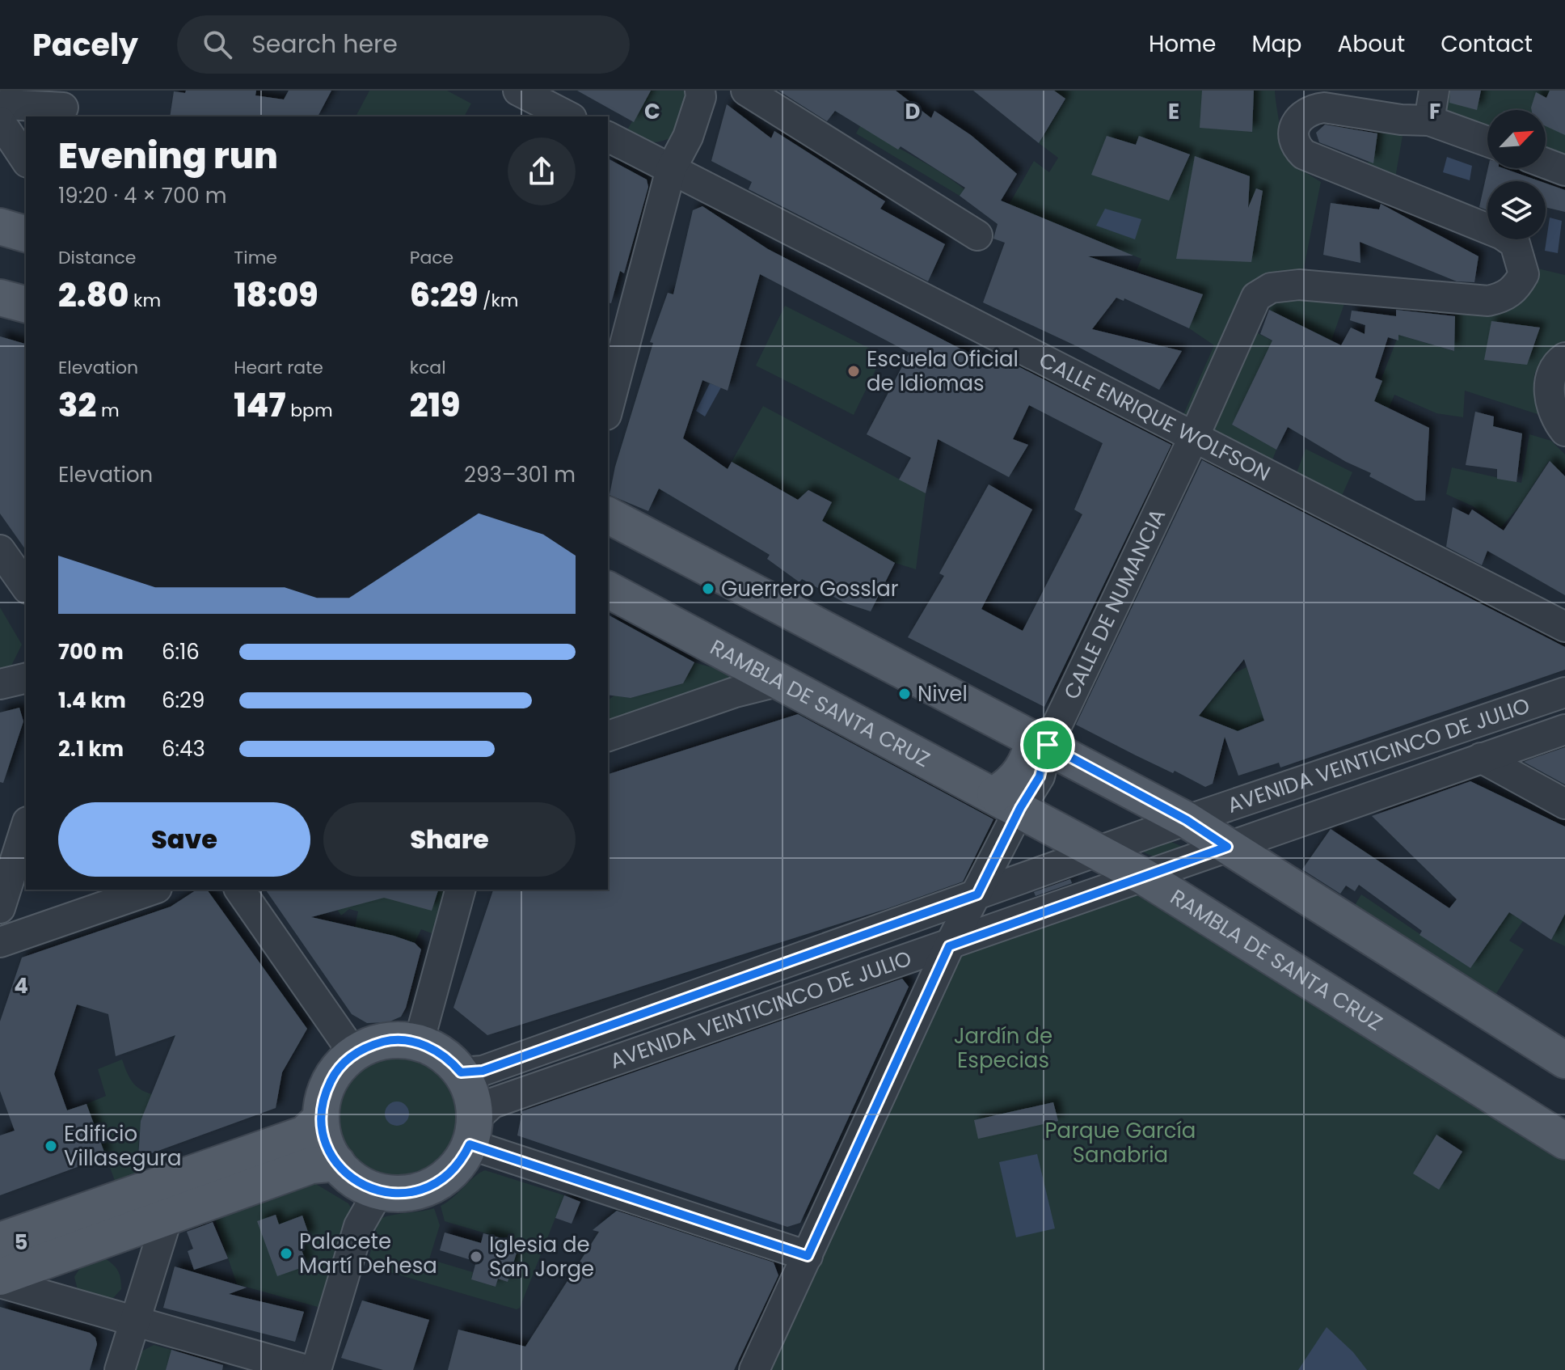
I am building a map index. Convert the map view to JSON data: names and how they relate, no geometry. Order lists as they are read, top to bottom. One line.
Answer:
{"streets":{"main road":["RAMBLA DE SANTA CRUZ"],"street":["CALLE ENRIQUE WOLFSON","CALLE DE NUMANCIA","AVENIDA VEINTICINCO DE JULIO"]},"crossings":[["CALLE ENRIQUE WOLFSON","CALLE DE NUMANCIA"],["RAMBLA DE SANTA CRUZ","AVENIDA VEINTICINCO DE JULIO"]],"parks":["Jardín de Especias","Parque García Sanabria"],"places":["Escuela Oficial de Idiomas","Guerrero Gosslar","Nivel","Edificio Villasegura","Palacete Martí Dehesa","Iglesia de San Jorge"],"north":"top right","page":{"header":"Pacely","search":"Search here","nav":["Home","Map","About","Contact"],"heading":["Evening run","19:20 · 4 × 700 m"],"stats":[["Distance","2.80 km"],["Time","18:09"],["Pace","6:29 /km"],["Elevation","32 m"],["Heart rate","147 bpm"],["kcal","219"]],"chart":["Elevation","293–301 m"],"list":[{"name":"700 m","note":"6:16"},{"name":"1.4 km","note":"6:29"},{"name":"2.1 km","note":"6:43"}],"buttons":["Save","Share"]},"grid":{"columns":["C","D","E","F"],"rows":["4","5"]}}
